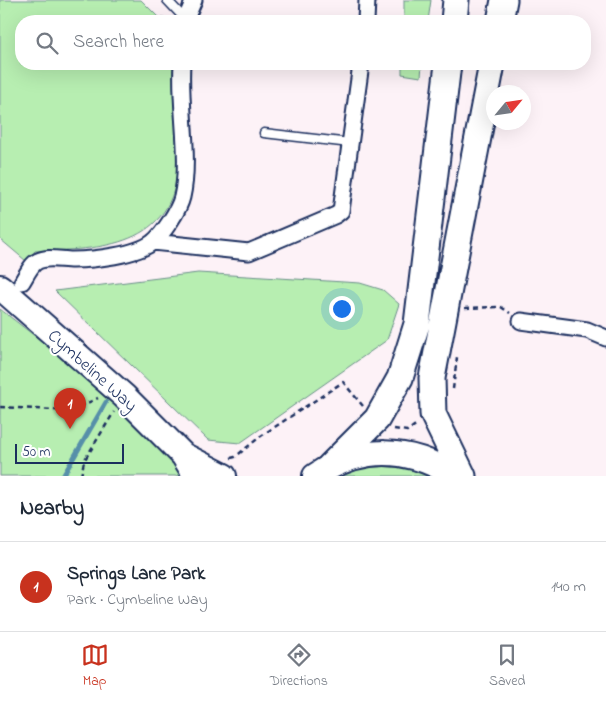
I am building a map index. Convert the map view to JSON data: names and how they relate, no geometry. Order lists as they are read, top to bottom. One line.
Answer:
{"streets":{"main road":["Cymbeline Way"]},"scale_bar":"50 m","north":"top right","page":{"search":"Search here","pins":"1","scale":"50 m","heading":"Nearby","list":[{"mark":"1","name":"Springs Lane Park","note":"Park · Cymbeline Way","value":"140 m"}],"nav":["Map","Directions","Saved"]}}
